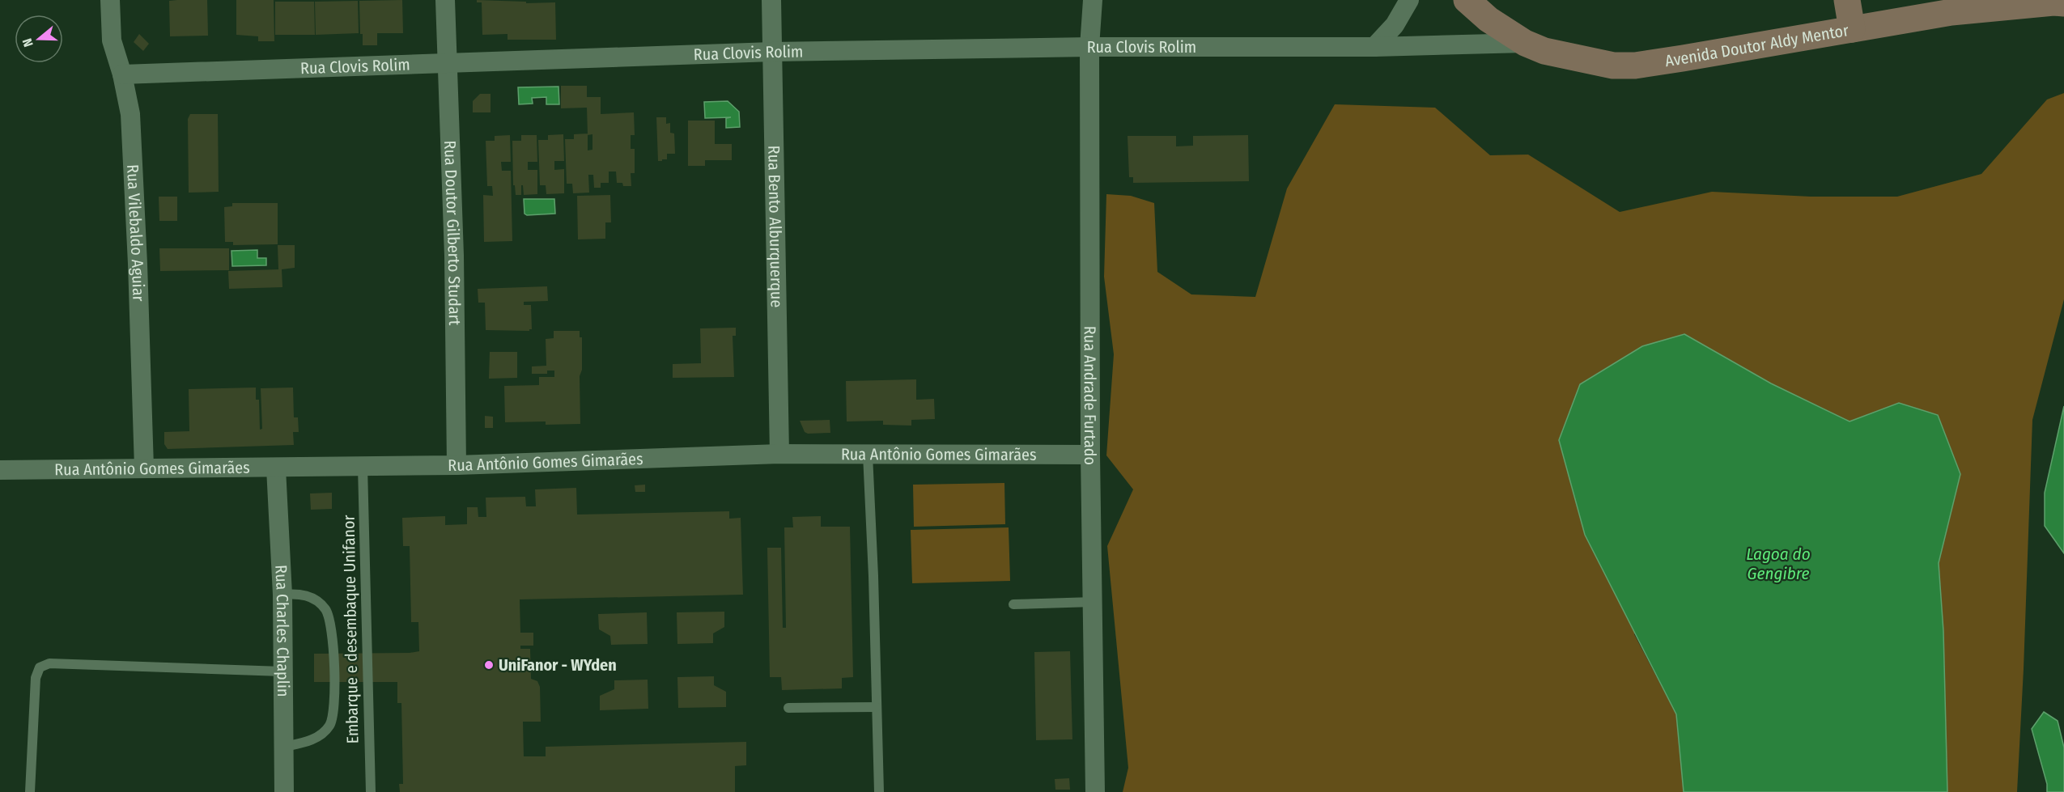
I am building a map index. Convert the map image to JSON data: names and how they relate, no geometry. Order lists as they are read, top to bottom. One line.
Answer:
{"streets":{"street":["Avenida Doutor Aldy Mentor","Rua Clovis Rolim","Rua Bento Alburquerque","Rua Vilebaldo Aguiar","Rua Doutor Gilberto Studart","Rua Andrade Furtado","Rua Antônio Gomes Gimarães","Rua Charles Chaplin"],"lane":["Embarque e desembaque Unifanor"]},"crossings":[["Avenida Doutor Aldy Mentor","Rua Clovis Rolim"],["Rua Clovis Rolim","Rua Bento Alburquerque"],["Rua Clovis Rolim","Rua Vilebaldo Aguiar"],["Rua Clovis Rolim","Rua Doutor Gilberto Studart"],["Rua Clovis Rolim","Rua Andrade Furtado"],["Rua Bento Alburquerque","Rua Antônio Gomes Gimarães"],["Rua Vilebaldo Aguiar","Rua Antônio Gomes Gimarães"],["Rua Doutor Gilberto Studart","Rua Antônio Gomes Gimarães"],["Rua Andrade Furtado","Rua Antônio Gomes Gimarães"],["Rua Antônio Gomes Gimarães","Embarque e desembaque Unifanor"],["Rua Antônio Gomes Gimarães","Rua Charles Chaplin"]],"water":["Lagoa do Gengibre"],"places":["UniFanor - WYden"],"north":"left"}
